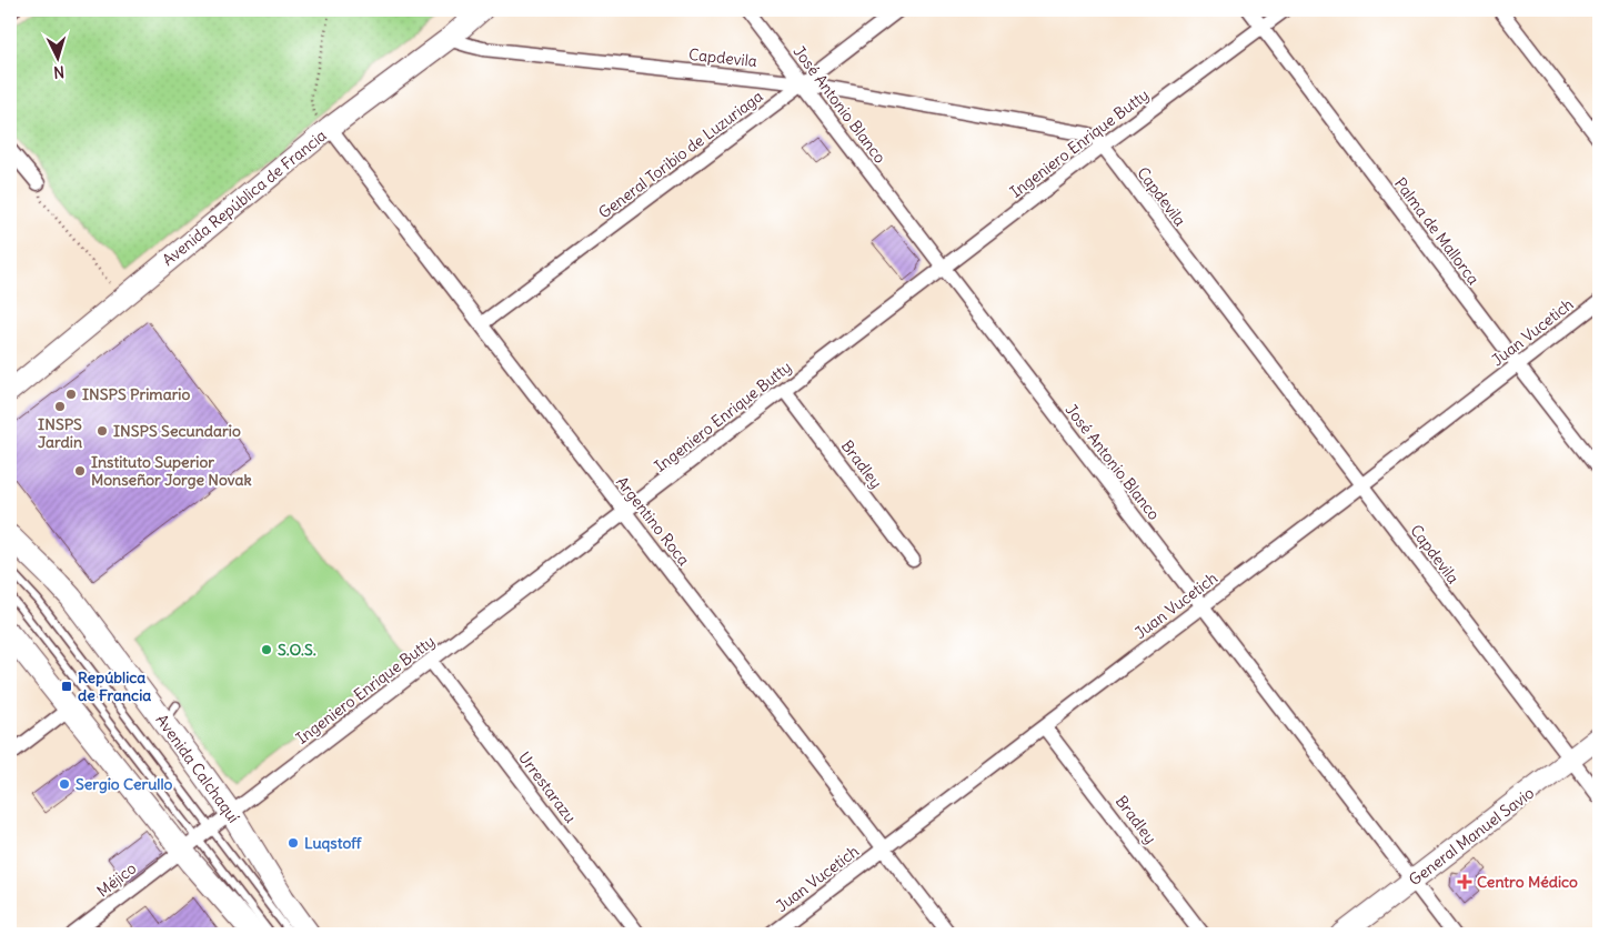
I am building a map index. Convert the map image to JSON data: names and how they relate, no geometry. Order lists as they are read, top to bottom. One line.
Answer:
{"streets":{"main road":["Avenida República de Francia","Avenida Calchaquí","General Manuel Savio"],"street":["Capdevila","José Antonio Blanco","Ingeniero Enrique Butty","General Toribio de Luzuriaga","Palma de Mallorca","Juan Vucetich","Bradley","Argentino Roca","Urrestarazu","Méjico"]},"crossings":[["Capdevila","José Antonio Blanco"],["Capdevila","Ingeniero Enrique Butty"],["Capdevila","General Toribio de Luzuriaga"],["Capdevila","Avenida República de Francia"],["Capdevila","Juan Vucetich"],["Capdevila","General Manuel Savio"],["José Antonio Blanco","Ingeniero Enrique Butty"],["José Antonio Blanco","General Toribio de Luzuriaga"],["José Antonio Blanco","Juan Vucetich"],["José Antonio Blanco","General Manuel Savio"],["Ingeniero Enrique Butty","Palma de Mallorca"],["Ingeniero Enrique Butty","Bradley"],["Ingeniero Enrique Butty","Argentino Roca"],["Ingeniero Enrique Butty","Avenida Calchaquí"],["Ingeniero Enrique Butty","Urrestarazu"],["Ingeniero Enrique Butty","Méjico"],["General Toribio de Luzuriaga","Argentino Roca"],["Avenida República de Francia","Argentino Roca"],["Palma de Mallorca","Juan Vucetich"],["Juan Vucetich","Bradley"],["Juan Vucetich","Argentino Roca"]],"places":{"other":["INSPS Primario","INSPS Jardin","INSPS Secundario","Instituto Superior Monseñor Jorge Novak","S.O.S.","Sergio Cerullo","Luqstoff"],"transit":["República de Francia"],"health":["Centro Médico"]},"north":"bottom"}
